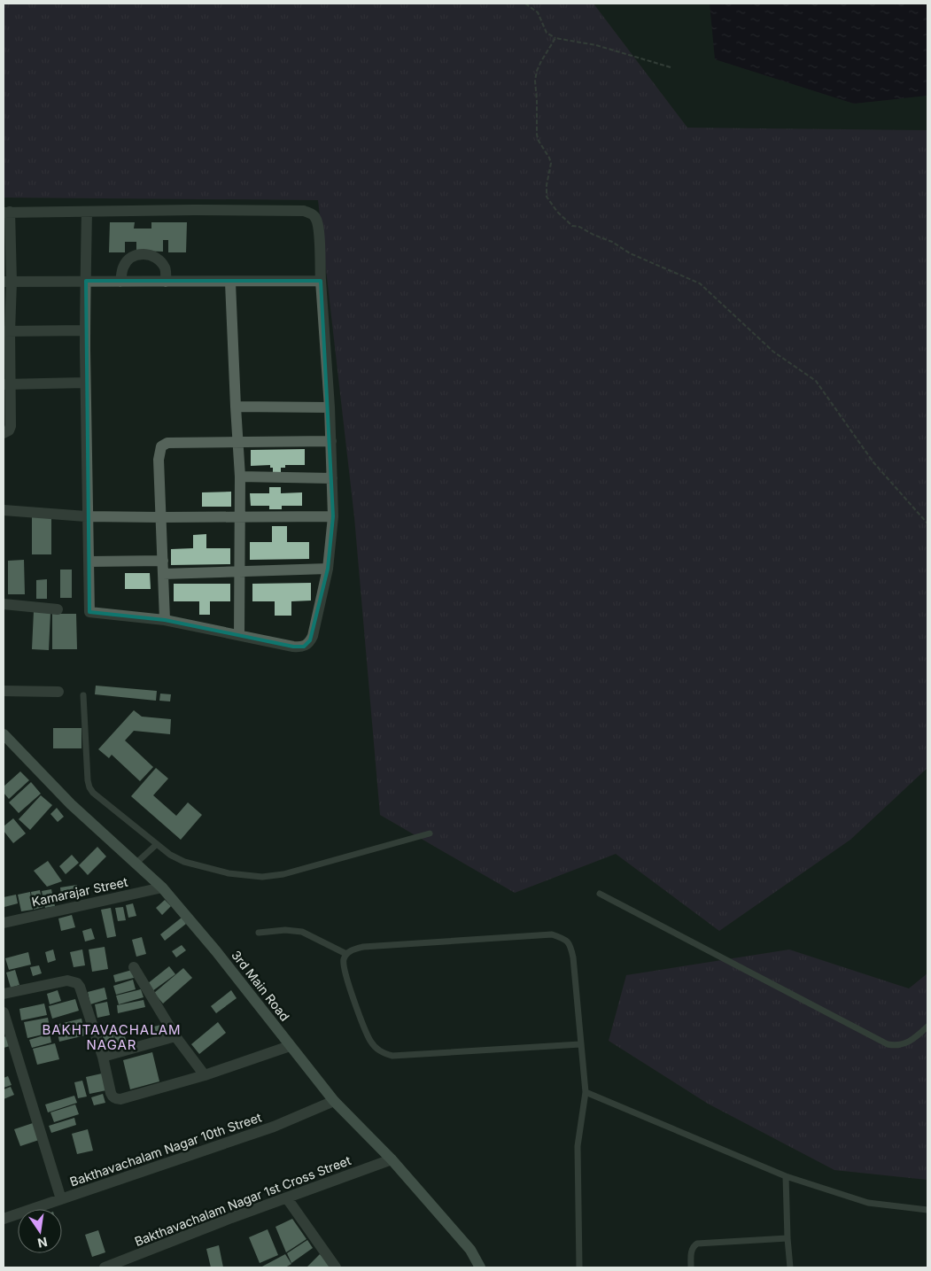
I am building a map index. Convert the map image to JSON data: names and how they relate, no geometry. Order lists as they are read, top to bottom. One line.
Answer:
{"streets":{"street":["Kamarajar Street","3rd Main Road","Bakthavachalam Nagar 10th Street","Bakthavachalam Nagar 1st Cross Street"]},"crossings":[["Kamarajar Street","3rd Main Road"],["3rd Main Road","Bakthavachalam Nagar 10th Street"],["3rd Main Road","Bakthavachalam Nagar 1st Cross Street"]],"districts":["BAKHTAVACHALAM NAGAR"],"north":"bottom"}
